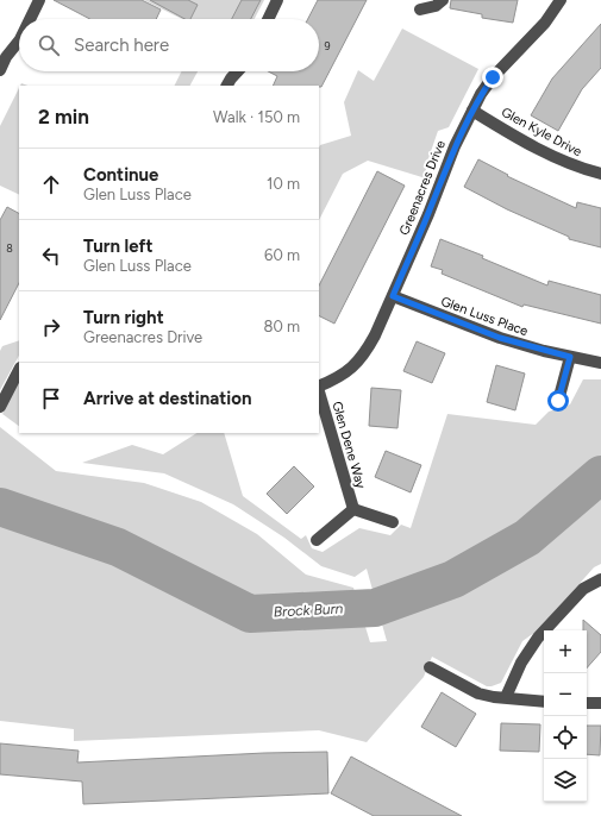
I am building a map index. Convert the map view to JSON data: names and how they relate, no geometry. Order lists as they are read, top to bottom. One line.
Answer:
{"streets":{"street":["Glen Kyle Drive","Greenacres Drive","Glen Luss Place","Glen Dene Way"]},"crossings":[["Glen Kyle Drive","Greenacres Drive"],["Greenacres Drive","Glen Luss Place"]],"water":["Brock Burn"],"house_numbers":["9","8"],"page":{"search":"Search here","heading":["2 min","Walk · 150 m"],"list":[["Continue","Glen Luss Place","10 m"],["Turn left","Glen Luss Place","60 m"],["Turn right","Greenacres Drive","80 m"],"Arrive at destination"],"map_buttons":["+","−"]}}
